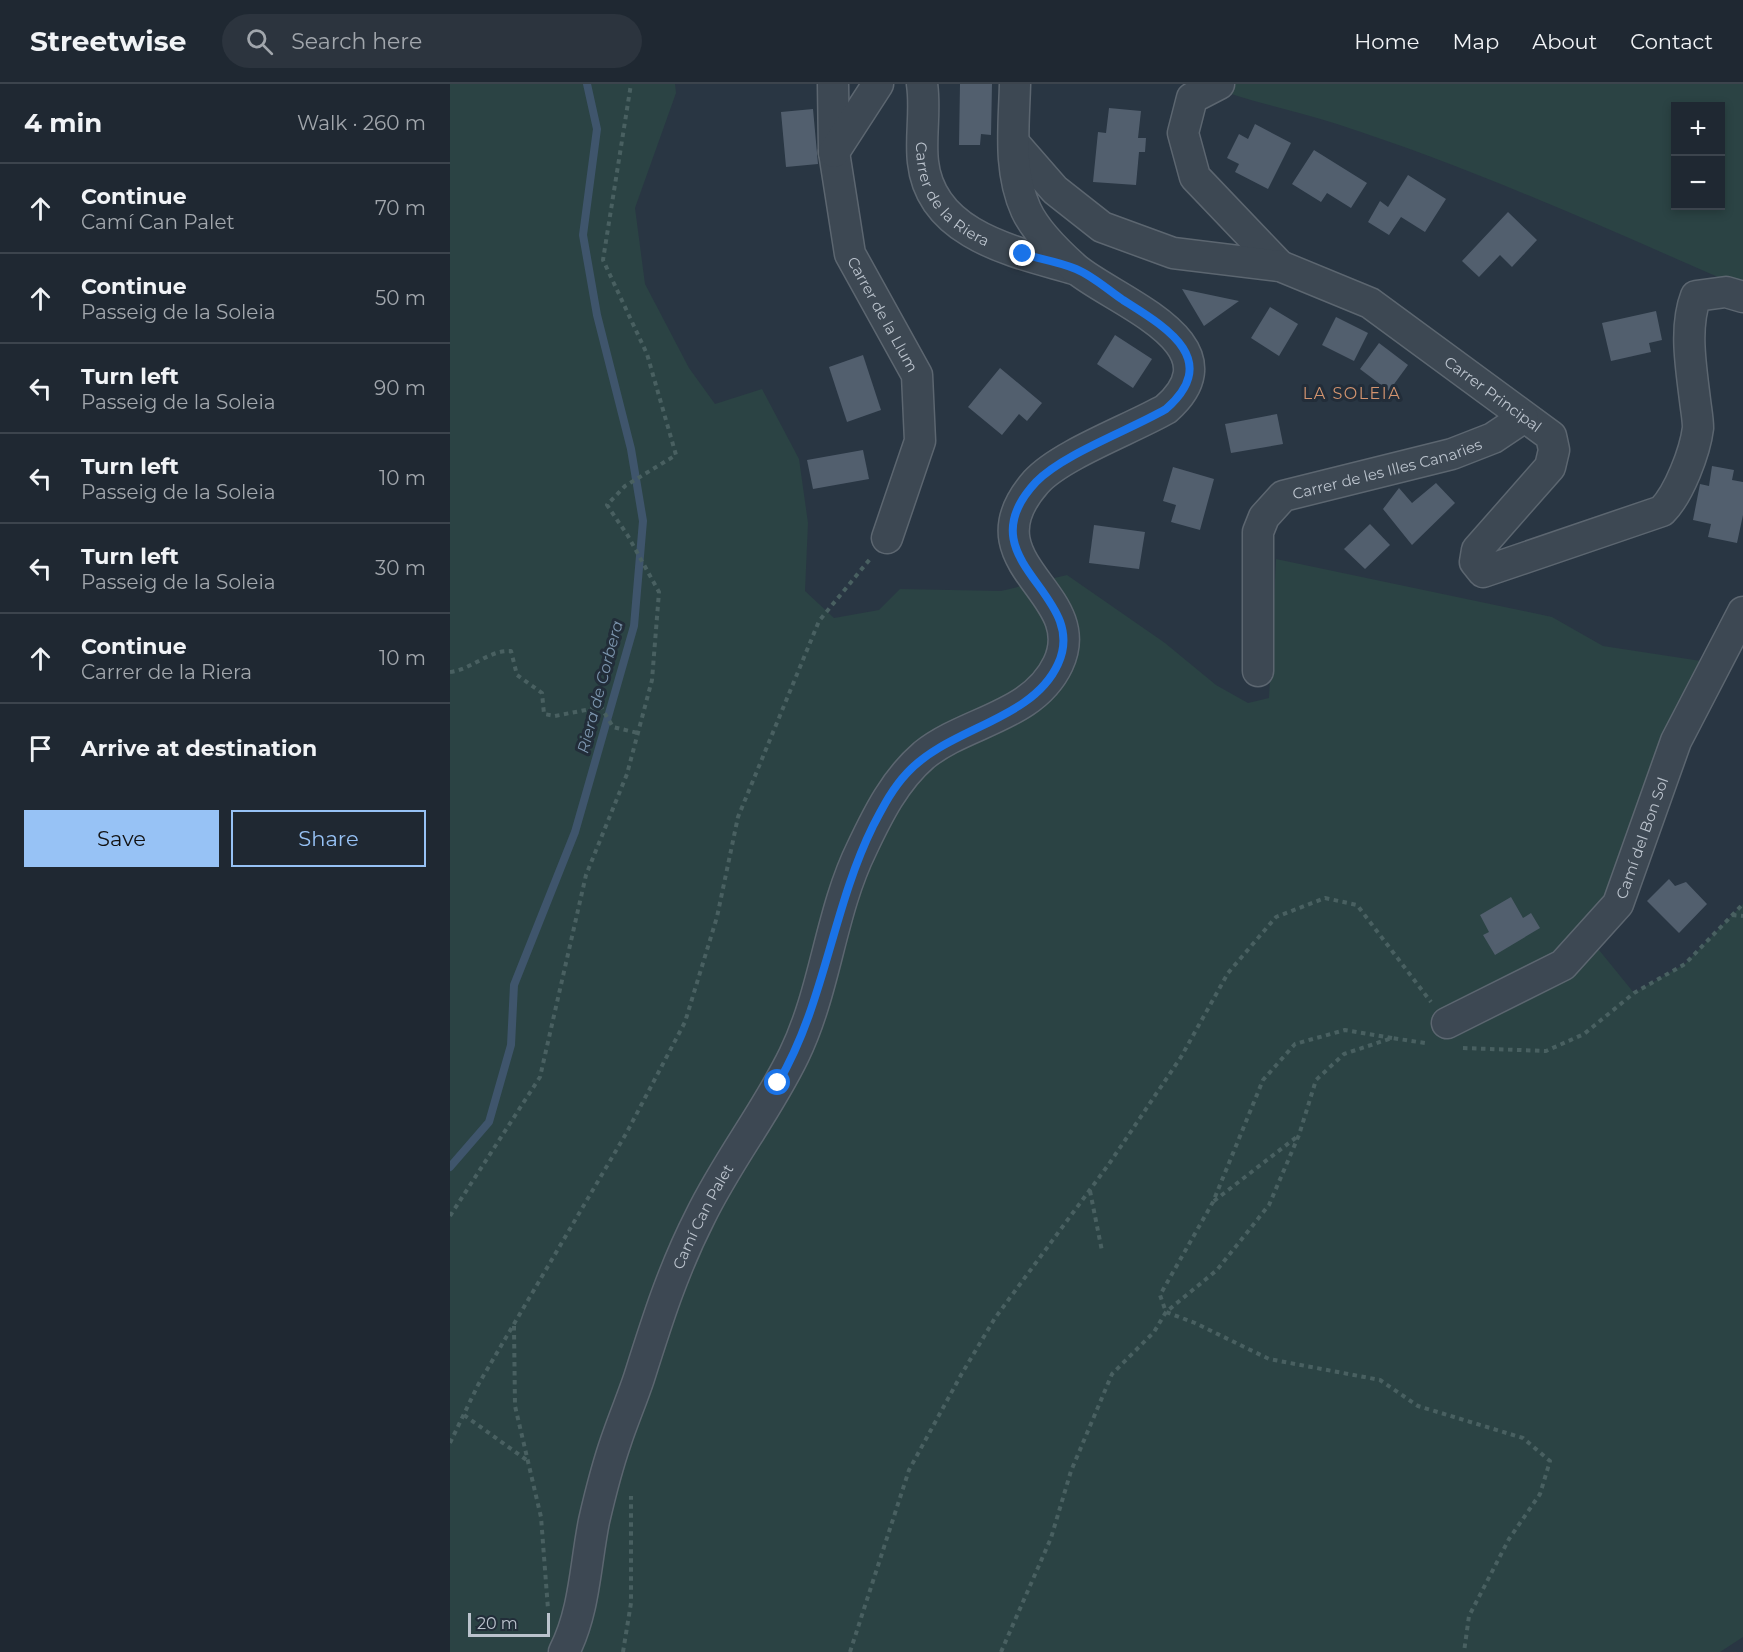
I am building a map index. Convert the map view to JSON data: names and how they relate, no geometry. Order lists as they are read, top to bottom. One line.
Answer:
{"streets":{"street":["Carrer de la Riera","Carrer de la Llum","Carrer Principal","Carrer de les Illes Canaries","Camí del Bon Sol","Camí Can Palet"]},"crossings":[["Carrer de la Riera","Camí Can Palet"],["Carrer Principal","Carrer de les Illes Canaries"]],"districts":["LA SOLEIA"],"water":["Riera de Corbera"],"scale_bar":"20 m","page":{"header":"Streetwise","search":"Search here","nav":["Home","Map","About","Contact"],"heading":["4 min","Walk · 260 m"],"map_buttons":["+","−"],"list":[["Continue","Camí Can Palet","70 m"],["Continue","Passeig de la Soleia","50 m"],["Turn left","Passeig de la Soleia","90 m"],["Turn left","Passeig de la Soleia","10 m"],["Turn left","Passeig de la Soleia","30 m"],["Continue","Carrer de la Riera","10 m"],"Arrive at destination"],"buttons":["Save","Share"],"scale":"20 m"}}
